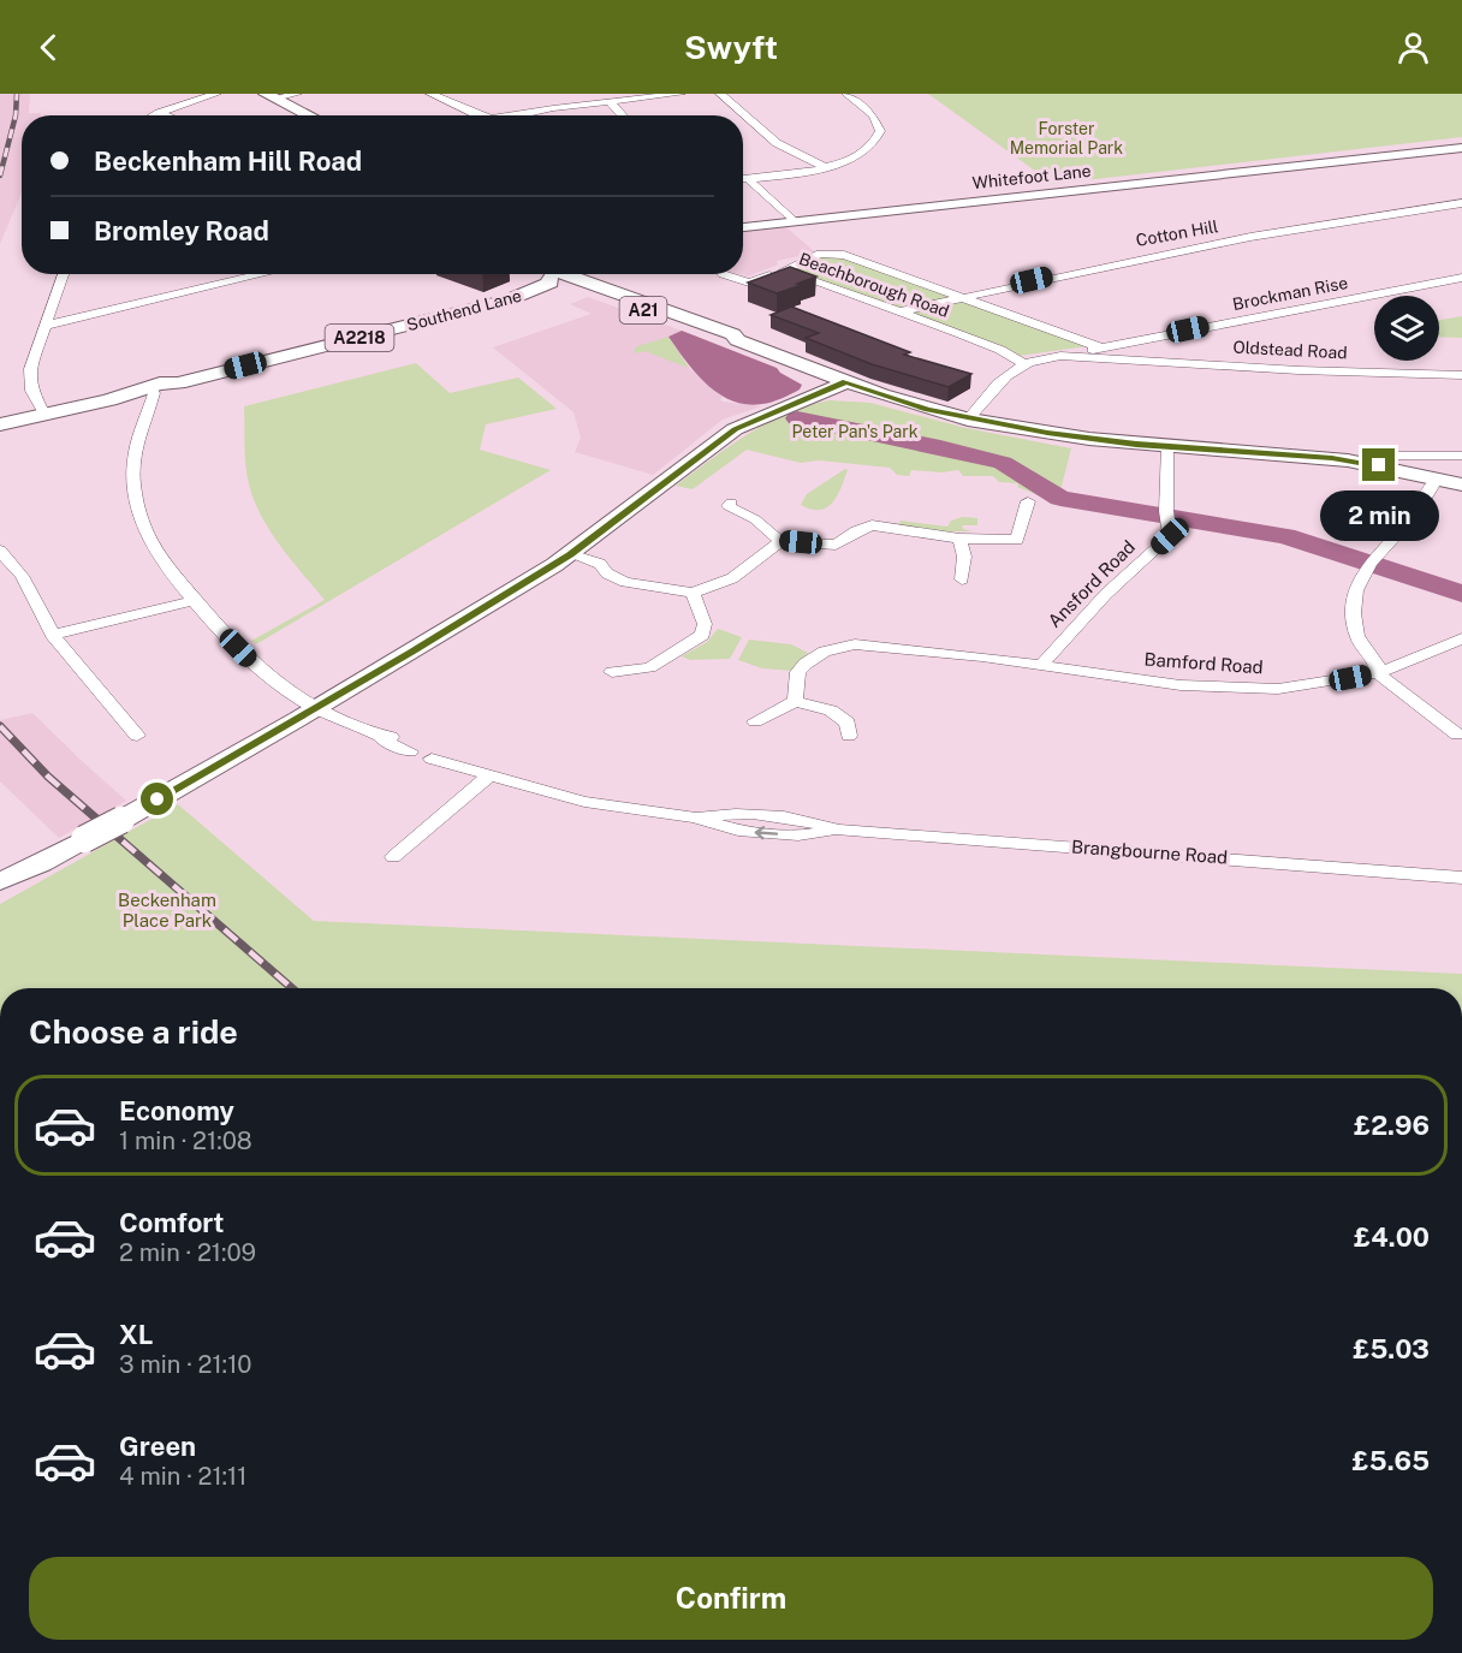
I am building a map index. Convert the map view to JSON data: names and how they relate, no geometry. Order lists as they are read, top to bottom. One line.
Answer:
{"streets":{"main road":["Southend Lane","A21","A2218"],"street":["Whitefoot Lane","Cotton Hill","Beachborough Road","Brockman Rise","Oldstead Road","Ansford Road","Bamford Road","Brangbourne Road"]},"crossings":[["Cotton Hill","Beachborough Road"],["Beachborough Road","Brockman Rise"],["Beachborough Road","Oldstead Road"],["Brockman Rise","Oldstead Road"],["A21","Ansford Road"],["Ansford Road","Bamford Road"]],"parks":["Forster Memorial Park","Peter Pan's Park","Beckenham Place Park"],"page":{"header":"Swyft","banner":["Beckenham Hill Road","Bromley Road"],"bubble":"2 min","heading":"Choose a ride","list":[{"name":"Economy","note":"1 min · 21:08","value":"£2.96"},{"name":"Comfort","note":"2 min · 21:09","value":"£4.00"},{"name":"XL","note":"3 min · 21:10","value":"£5.03"},{"name":"Green","note":"4 min · 21:11","value":"£5.65"}],"buttons":"Confirm"}}
